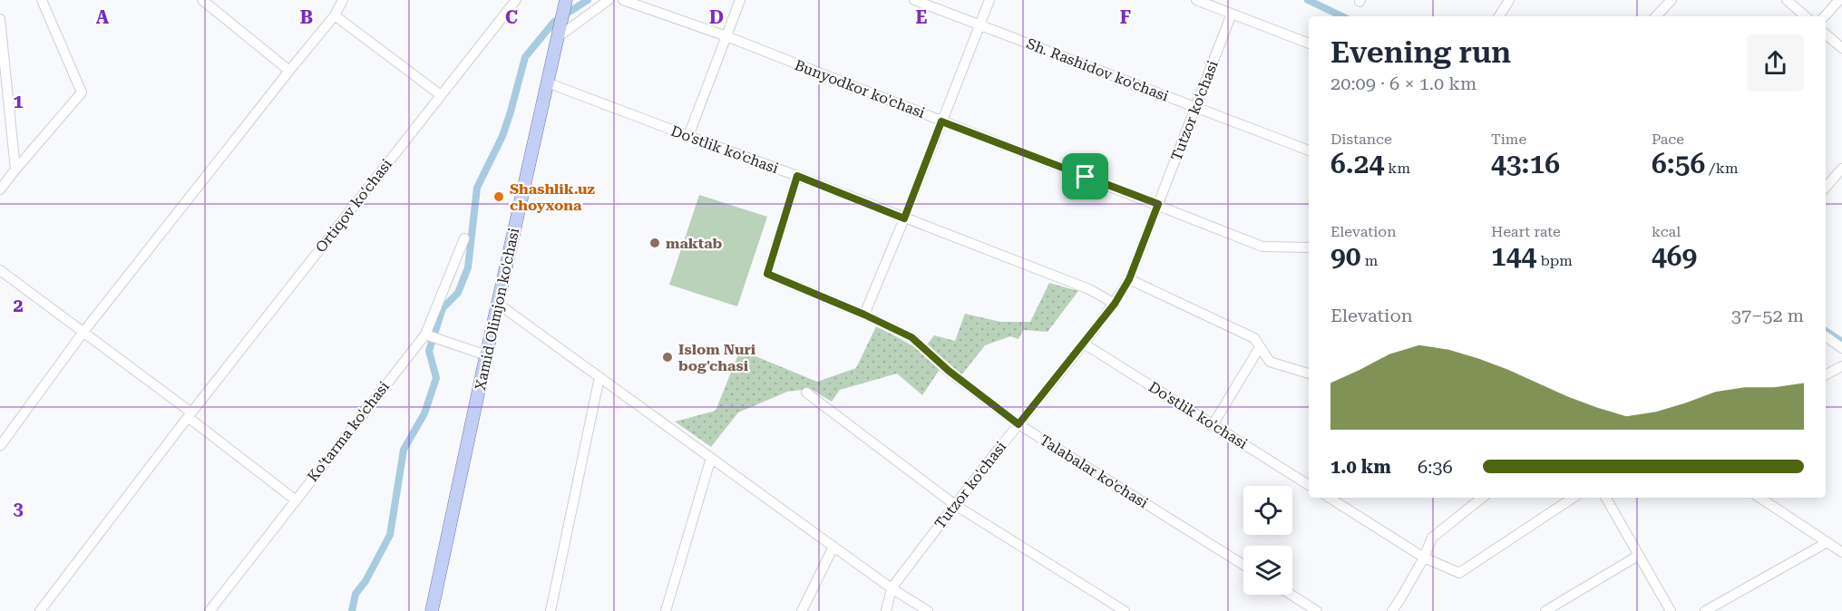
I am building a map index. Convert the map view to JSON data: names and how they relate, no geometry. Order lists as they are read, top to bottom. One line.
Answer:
{"streets":{"main road":["Xamid Olimjon ko'chasi"],"street":["Sh. Rashidov ko'chasi","Bunyodkor ko'chasi","Tutzor ko'chasi","Do'stlik ko'chasi","Ortiqov ko'chasi","Ko'tarma ko'chasi","Talabalar ko'chasi"]},"crossings":[["Sh. Rashidov ko'chasi","Tutzor ko'chasi"],["Bunyodkor ko'chasi","Tutzor ko'chasi"],["Tutzor ko'chasi","Do'stlik ko'chasi"],["Tutzor ko'chasi","Talabalar ko'chasi"],["Do'stlik ko'chasi","Xamid Olimjon ko'chasi"],["Do'stlik ko'chasi","Talabalar ko'chasi"]],"places":["Shashlik.uz choyxona","maktab","Islom Nuri bog'chasi"],"page":{"heading":["Evening run","20:09 · 6 × 1.0 km"],"stats":[["Distance","6.24 km"],["Time","43:16"],["Pace","6:56 /km"],["Elevation","90 m"],["Heart rate","144 bpm"],["kcal","469"]],"chart":["Elevation","37–52 m"],"list":[{"name":"1.0 km","note":"6:36"}]},"grid":{"columns":["A","B","C","D","E","F"],"rows":["1","2","3"]}}
